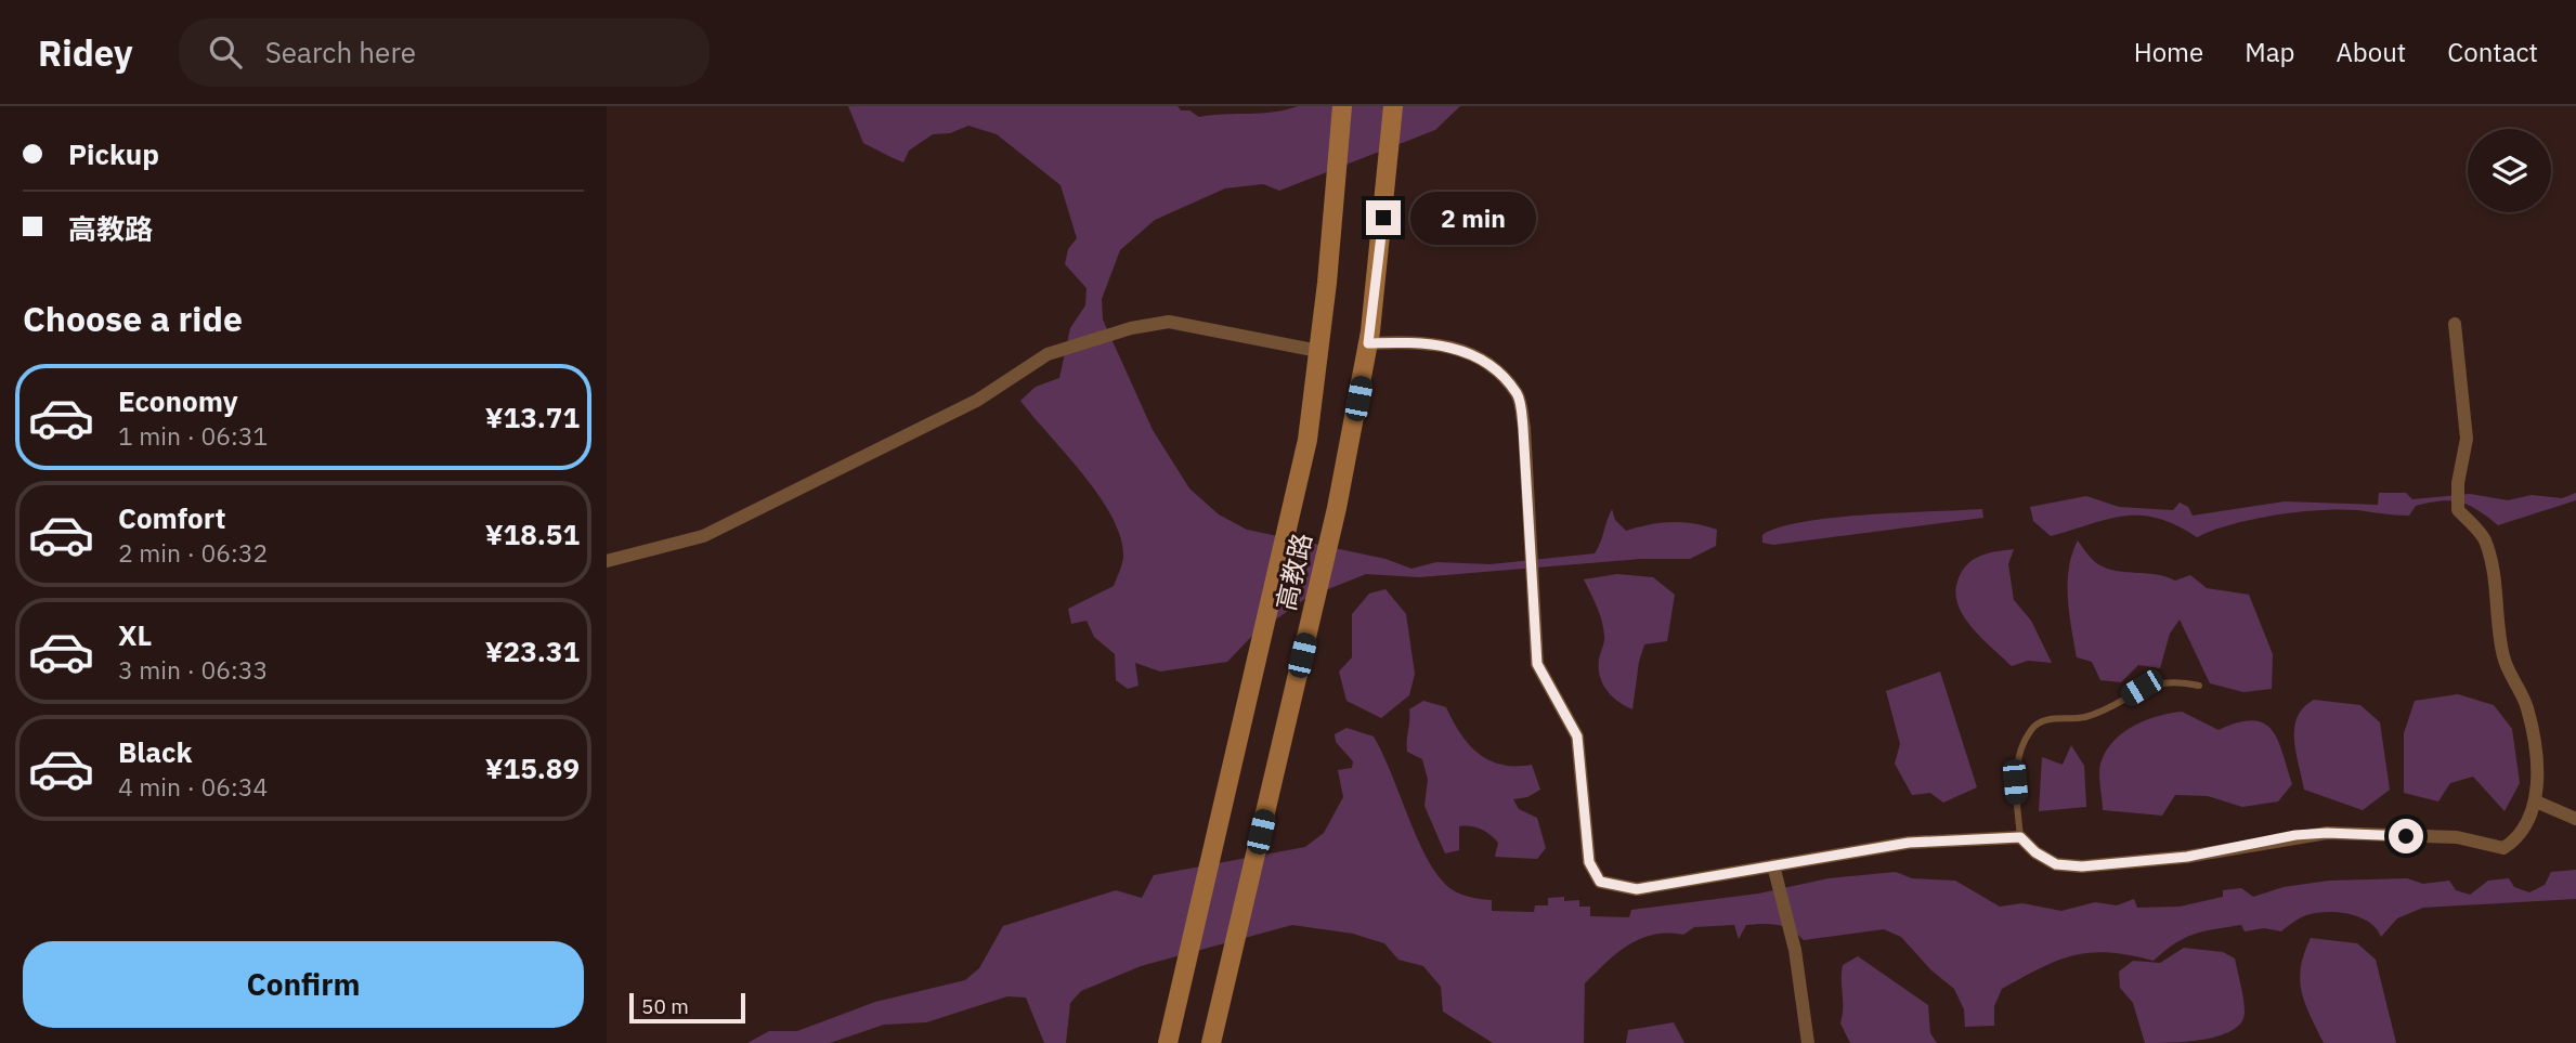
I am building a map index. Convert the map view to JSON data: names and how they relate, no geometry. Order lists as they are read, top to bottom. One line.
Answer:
{"streets":{"main road":["高教路"]},"scale_bar":"50 m","page":{"header":"Ridey","search":"Search here","nav":["Home","Map","About","Contact"],"banner":["Pickup","高教路"],"bubble":"2 min","heading":"Choose a ride","list":[{"name":"Economy","note":"1 min · 06:31","value":"¥13.71"},{"name":"Comfort","note":"2 min · 06:32","value":"¥18.51"},{"name":"XL","note":"3 min · 06:33","value":"¥23.31"},{"name":"Black","note":"4 min · 06:34","value":"¥15.89"}],"buttons":"Confirm","scale":"50 m"}}
